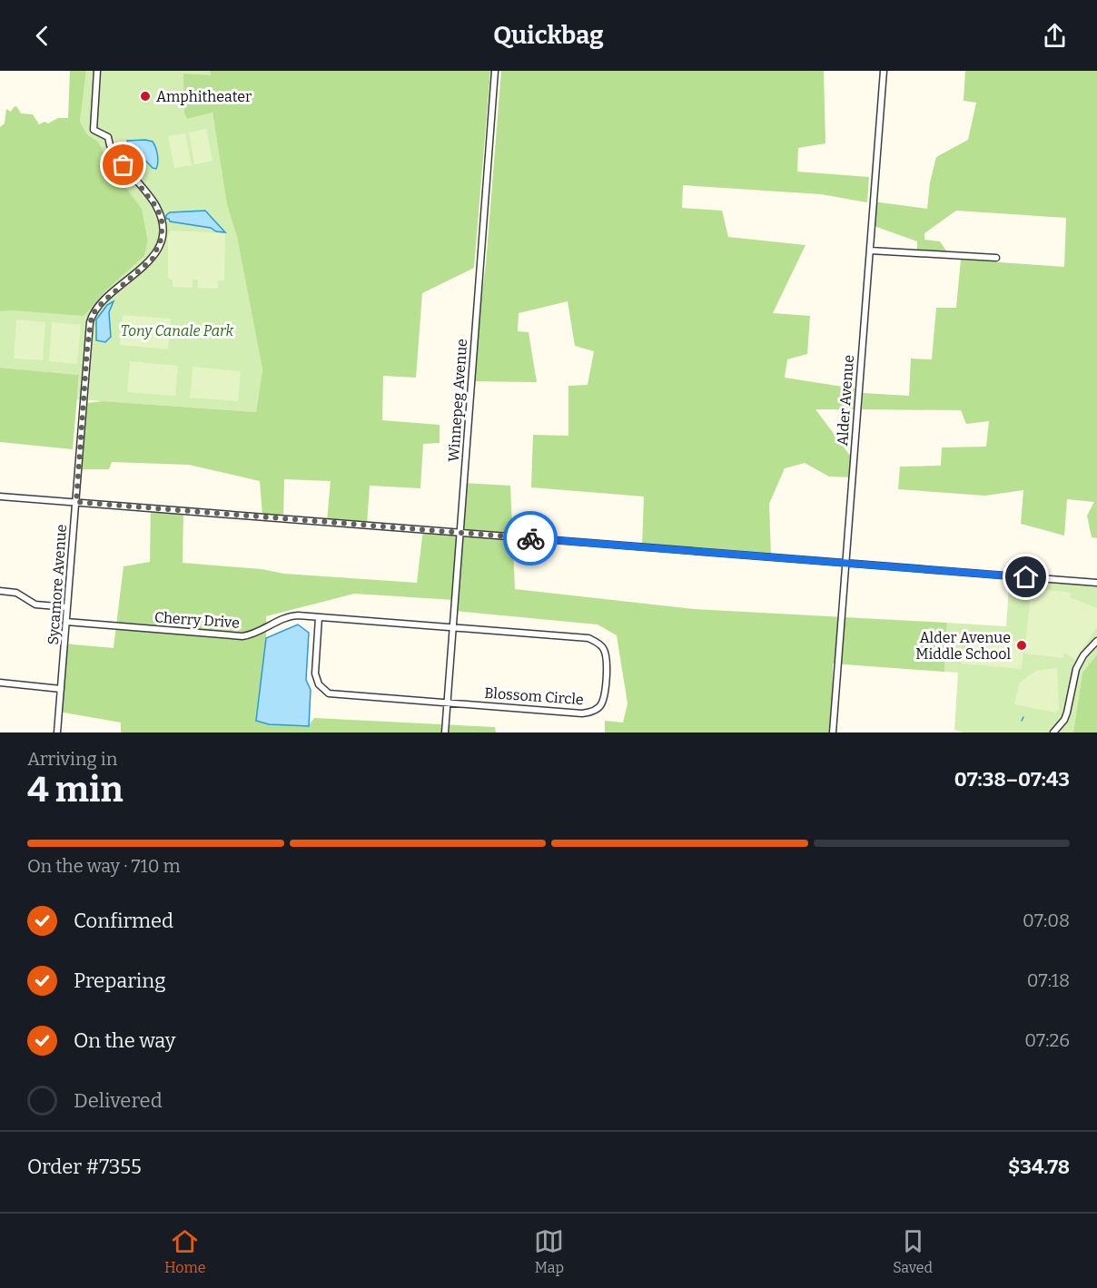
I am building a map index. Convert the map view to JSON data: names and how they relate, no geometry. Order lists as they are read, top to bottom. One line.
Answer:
{"streets":{"street":["Winnepeg Avenue","Alder Avenue","Sycamore Avenue","Cherry Drive","Blossom Circle"]},"crossings":[["Winnepeg Avenue","Cherry Drive"],["Winnepeg Avenue","Blossom Circle"],["Sycamore Avenue","Cherry Drive"],["Cherry Drive","Blossom Circle"]],"parks":["Tony Canale Park"],"places":["Amphitheater","Alder Avenue Middle School"],"page":{"header":"Quickbag","heading":["4 min","Arriving in","07:38–07:43"],"panel":["Order #7355","$34.78"],"bar":"On the way · 710 m","list":[["Confirmed","07:08"],["Preparing","07:18"],["On the way","07:26"],"Delivered"],"tabs":["Home","Map","Saved"]}}
